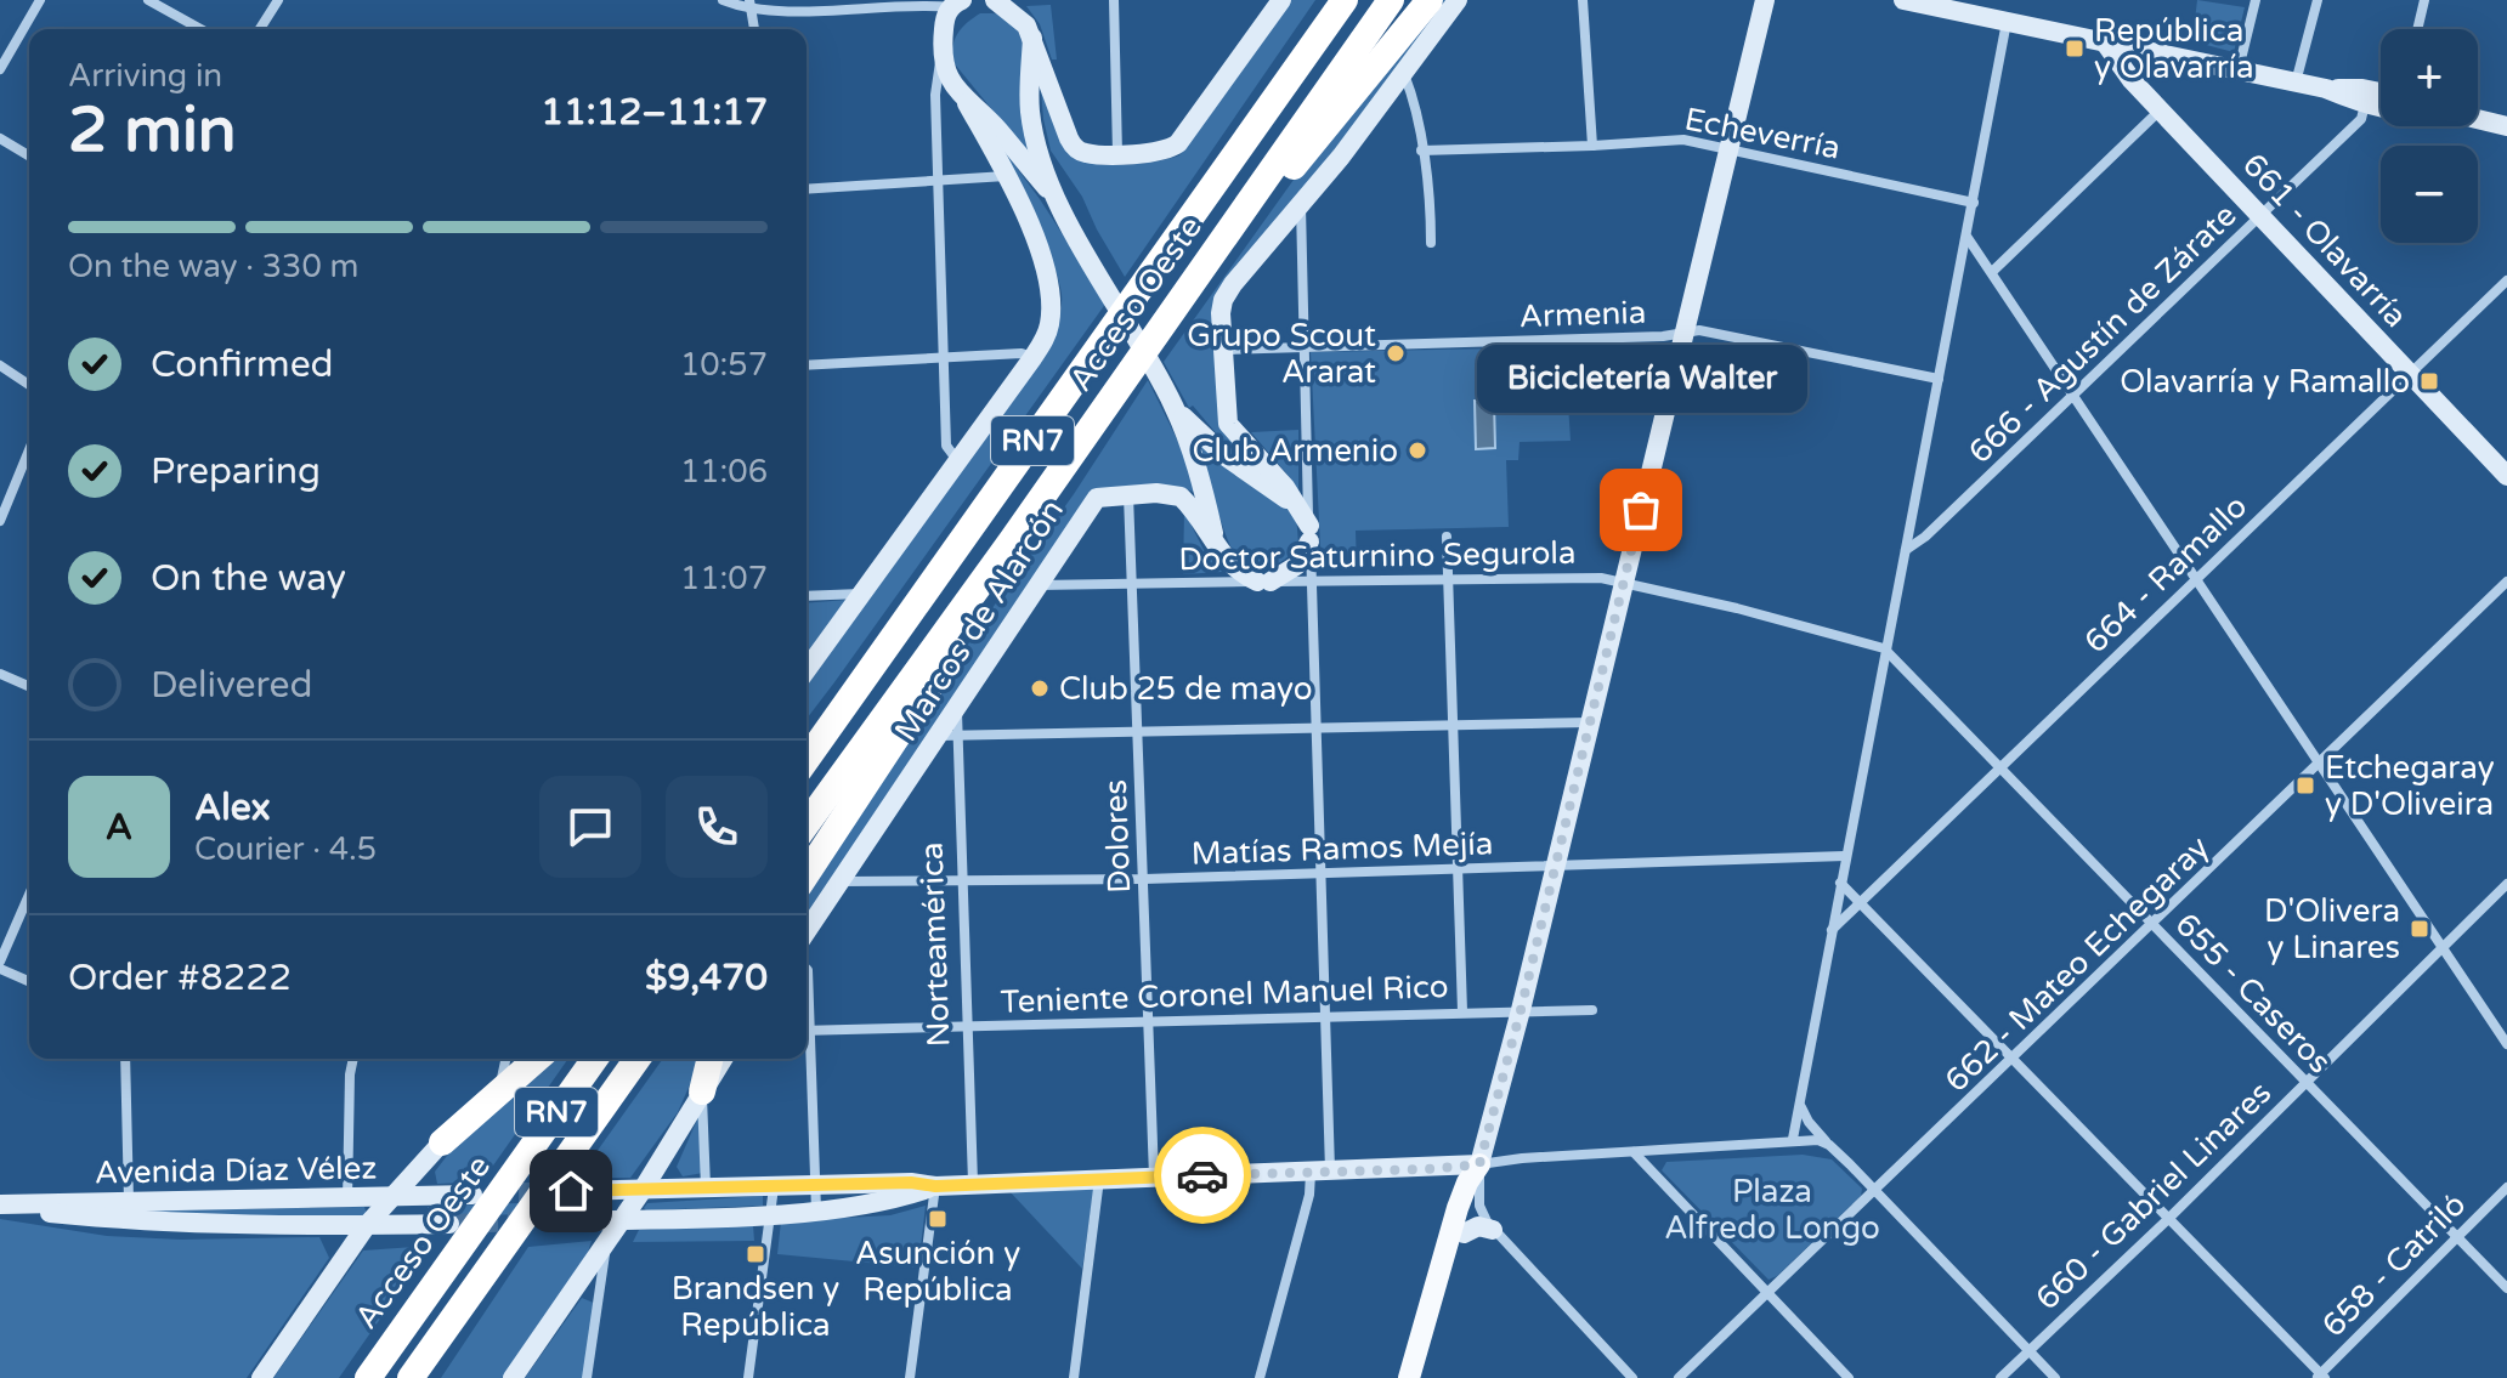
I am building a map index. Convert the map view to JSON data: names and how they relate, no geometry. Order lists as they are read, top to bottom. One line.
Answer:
{"streets":{"highway":["Acceso Oeste","RN7"],"street":["Echeverría","661 - Olavarría","Armenia","666 - Agustín de Zárate","Doctor Saturnino Segurola","664 - Ramallo","Marcos de Alarcón","Dolores","Matías Ramos Mejía","Norteamérica","662 - Mateo Echegaray","655 - Caseros","Teniente Coronel Manuel Rico","Avenida Díaz Vélez","660 - Gabriel Linares","658 - Catriló"]},"crossings":[["661 - Olavarría","666 - Agustín de Zárate"],["661 - Olavarría","664 - Ramallo"],["Doctor Saturnino Segurola","Marcos de Alarcón"],["Doctor Saturnino Segurola","Dolores"],["Doctor Saturnino Segurola","655 - Caseros"],["664 - Ramallo","655 - Caseros"],["Marcos de Alarcón","Dolores"],["Marcos de Alarcón","Matías Ramos Mejía"],["Marcos de Alarcón","Norteamérica"],["Dolores","Matías Ramos Mejía"],["Dolores","Teniente Coronel Manuel Rico"],["Matías Ramos Mejía","Norteamérica"],["Norteamérica","Teniente Coronel Manuel Rico"],["662 - Mateo Echegaray","655 - Caseros"],["655 - Caseros","660 - Gabriel Linares"],["655 - Caseros","658 - Catriló"]],"parks":["Plaza Alfredo Longo"],"places":{"transit":["República y Olavarría","Olavarría y Ramallo","Etchegaray y D'Oliveira","D'Olivera y Linares","Asunción y República","Brandsen y República"],"other":["Grupo Scout Ararat","Club Armenio","Bicicletería Walter","Club 25 de mayo"]},"page":{"map_buttons":["+","−"],"heading":["2 min","Arriving in","11:12–11:17"],"panel":["Alex","Courier · 4.5","Order #8222","$9,470"],"bar":"On the way · 330 m","list":[["Confirmed","10:57"],["Preparing","11:06"],["On the way","11:07"],"Delivered"],"bubble":"Bicicletería Walter","round":"A"}}
